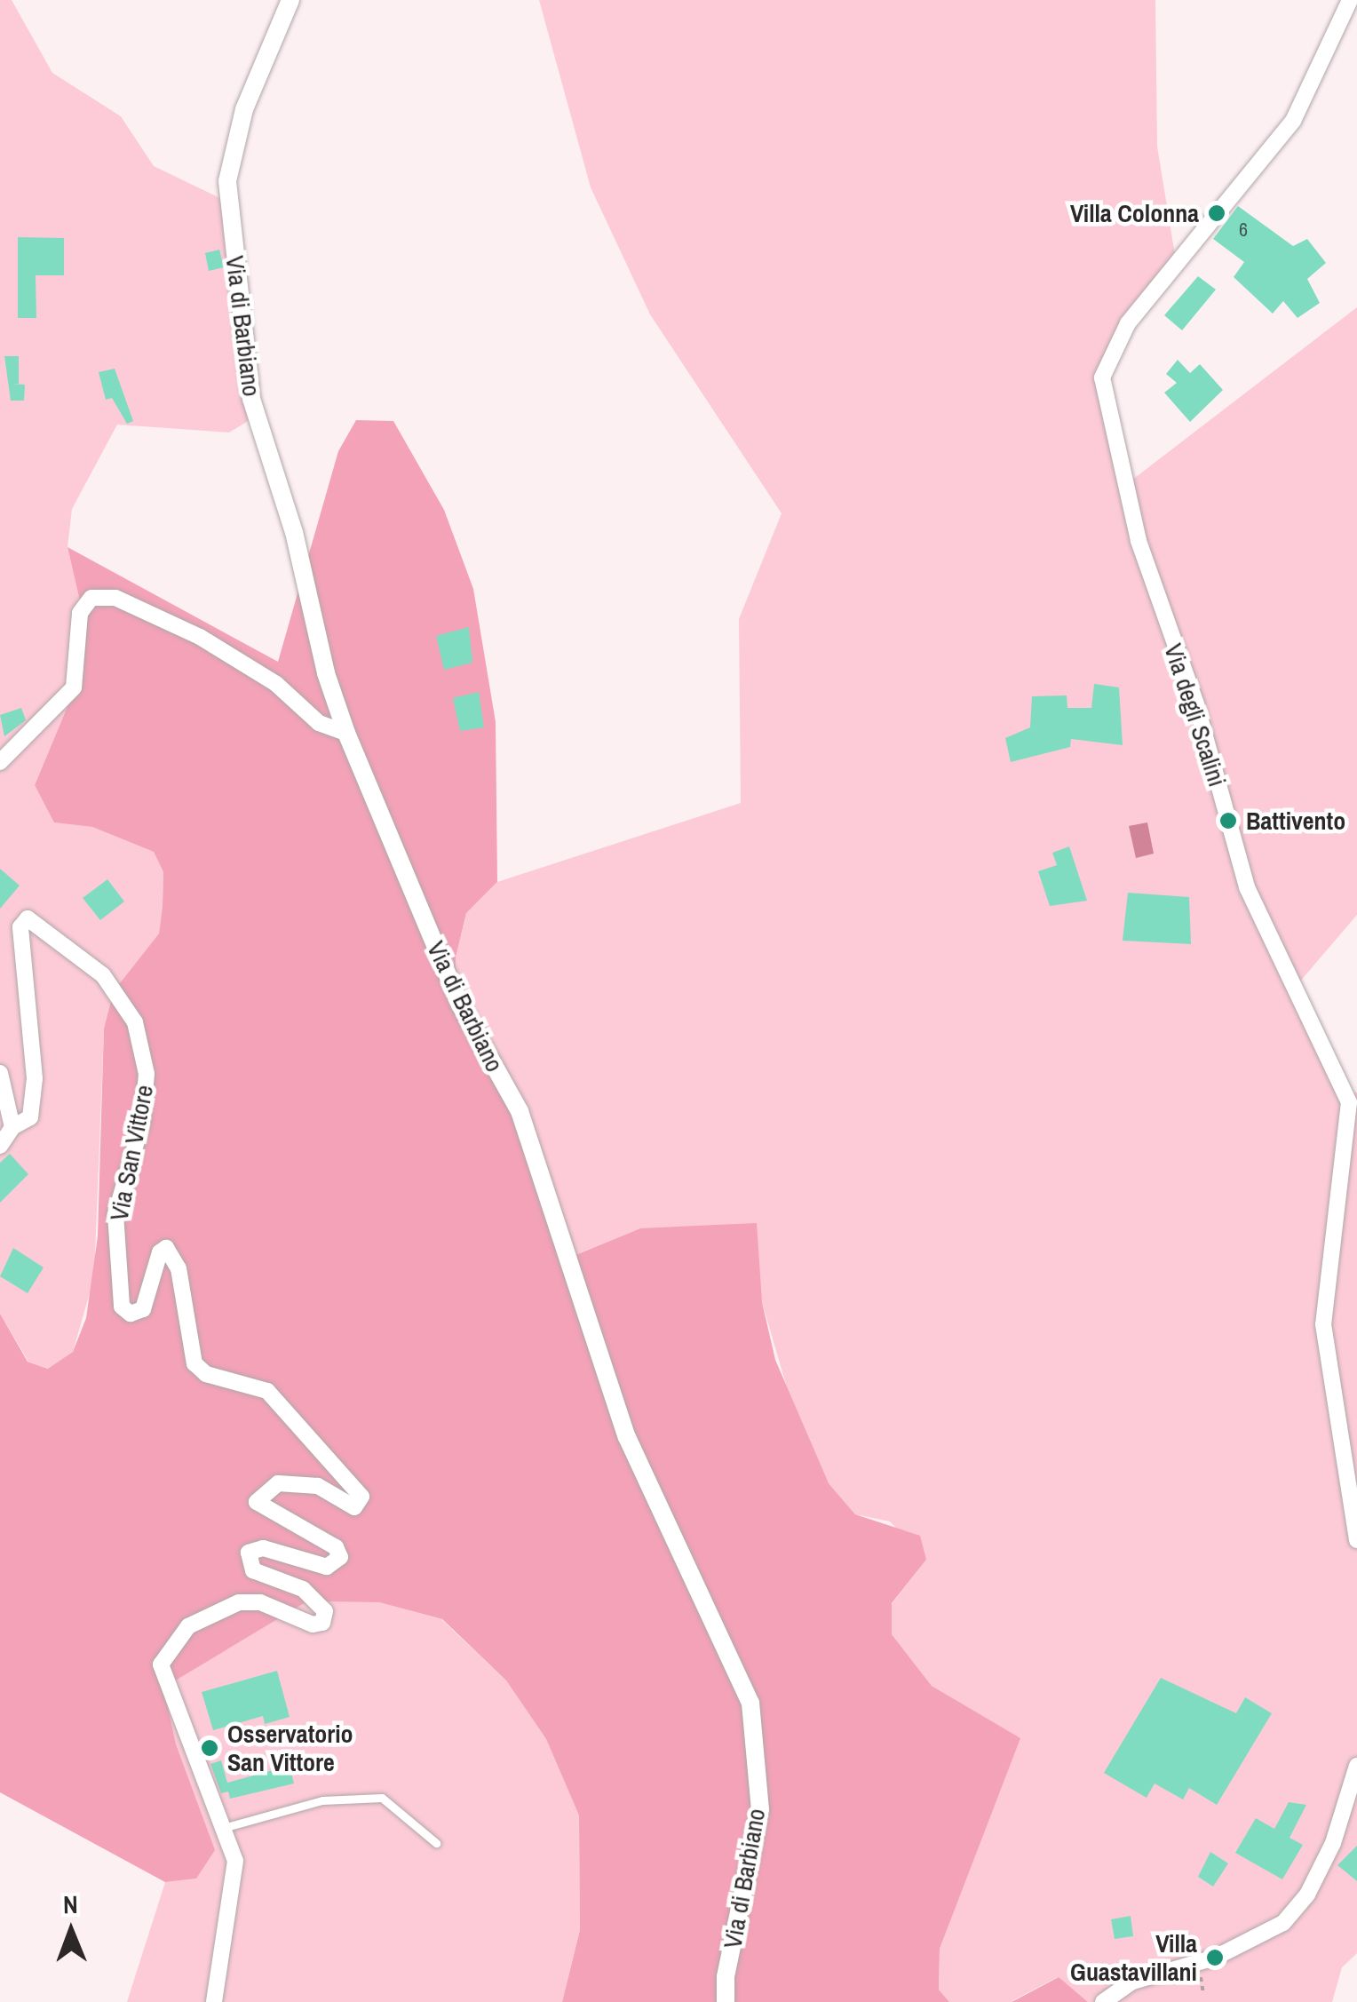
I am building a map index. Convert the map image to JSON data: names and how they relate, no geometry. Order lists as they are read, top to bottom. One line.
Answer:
{"streets":{"street":["Via di Barbiano","Via degli Scalini","Via San Vittore"]},"places":["Villa Colonna","Battivento","Osservatorio San Vittore","Villa Guastavillani"],"house_numbers":["6"],"north":"top"}
